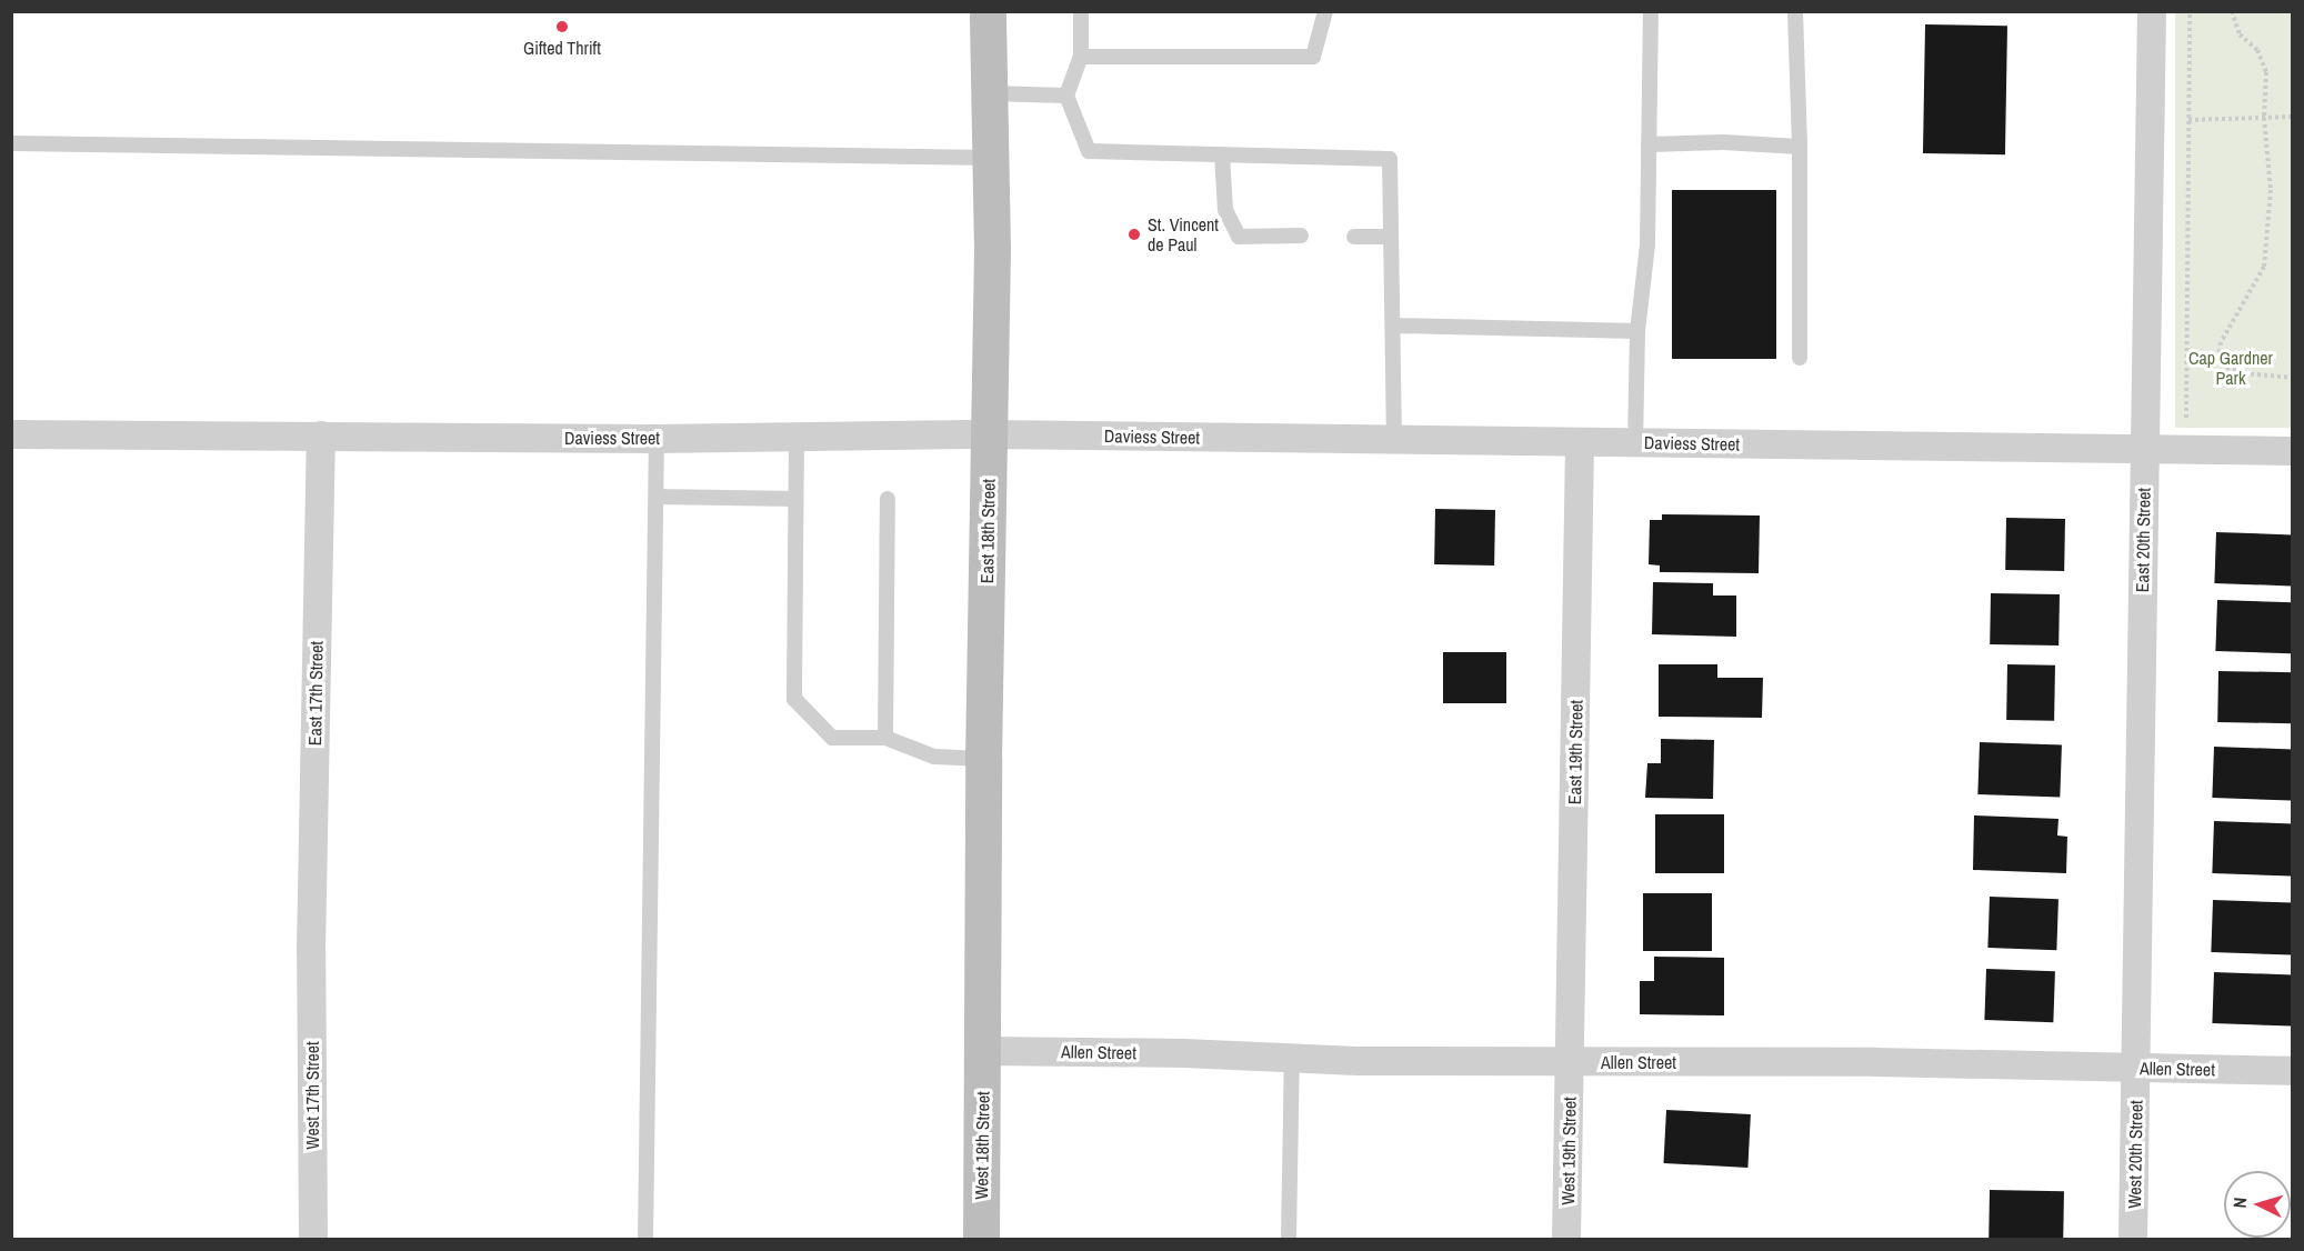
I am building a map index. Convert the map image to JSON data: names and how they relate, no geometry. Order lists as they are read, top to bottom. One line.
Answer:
{"streets":{"street":["Daviess Street","East 18th Street","East 20th Street","East 17th Street","East 19th Street","Allen Street","West 17th Street","West 18th Street","West 19th Street","West 20th Street"]},"crossings":[["Daviess Street","East 18th Street"],["Daviess Street","East 20th Street"],["Daviess Street","East 17th Street"],["Daviess Street","East 19th Street"],["East 18th Street","Allen Street"],["East 18th Street","West 18th Street"],["East 20th Street","Allen Street"],["East 20th Street","West 20th Street"],["East 17th Street","West 17th Street"],["East 19th Street","Allen Street"],["East 19th Street","West 19th Street"],["Allen Street","West 18th Street"],["Allen Street","West 19th Street"],["Allen Street","West 20th Street"]],"parks":["Cap Gardner Park"],"places":["Gifted Thrift","St. Vincent de Paul"],"north":"left"}
